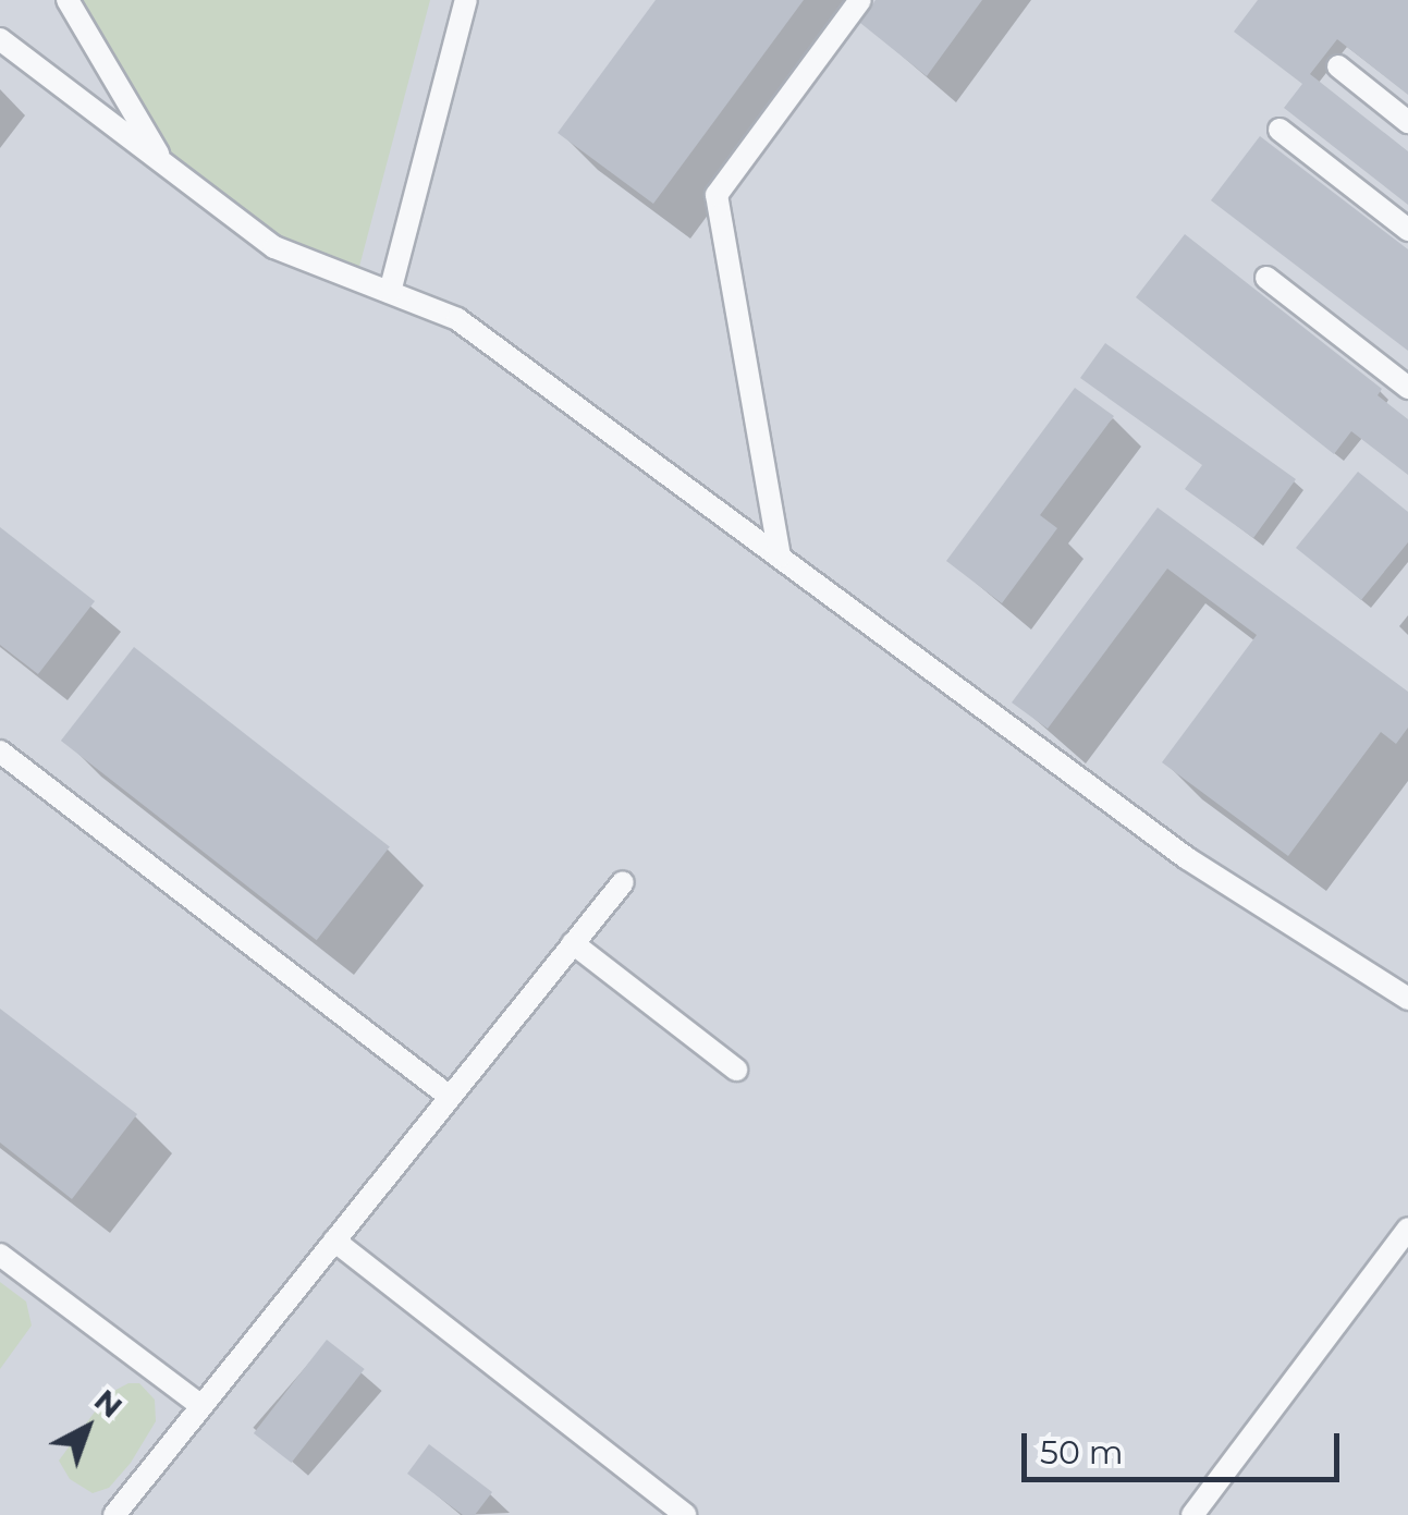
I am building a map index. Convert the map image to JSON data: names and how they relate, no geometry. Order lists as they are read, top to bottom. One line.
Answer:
{"scale_bar":"50 m","north":"top right"}
